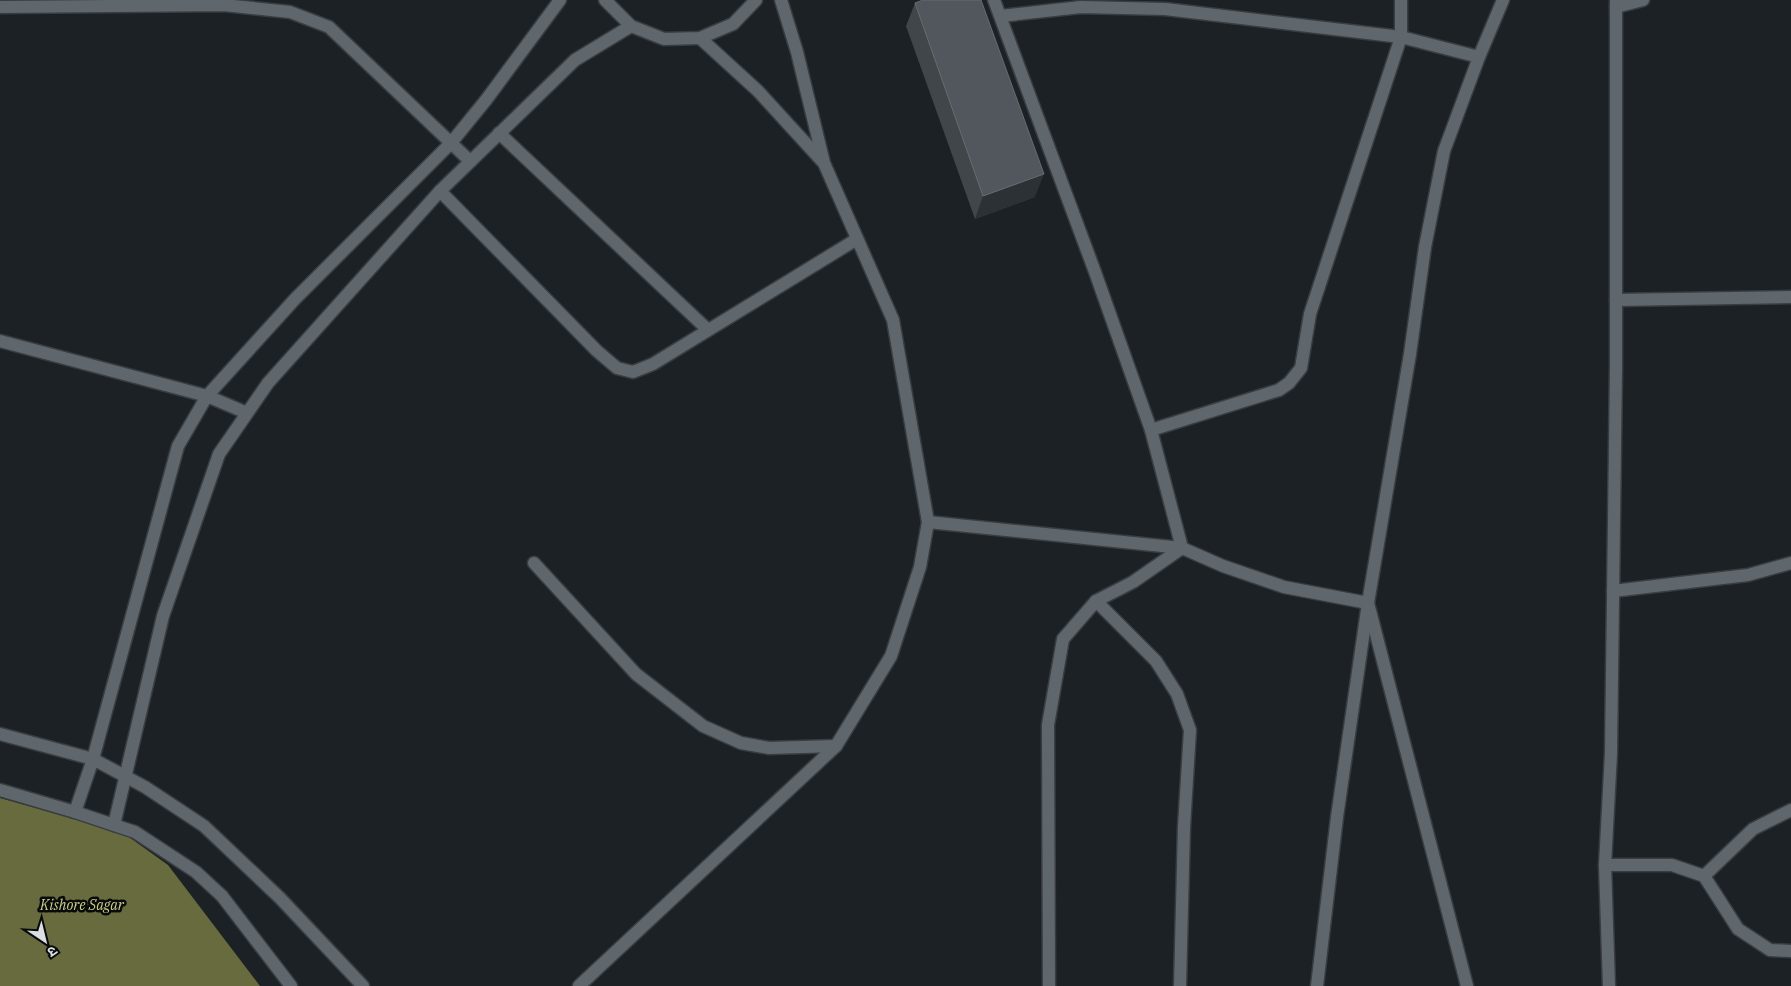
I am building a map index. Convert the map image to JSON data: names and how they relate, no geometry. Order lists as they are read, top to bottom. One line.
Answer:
{"water":["Kishore Sagar"],"north":"bottom right"}
